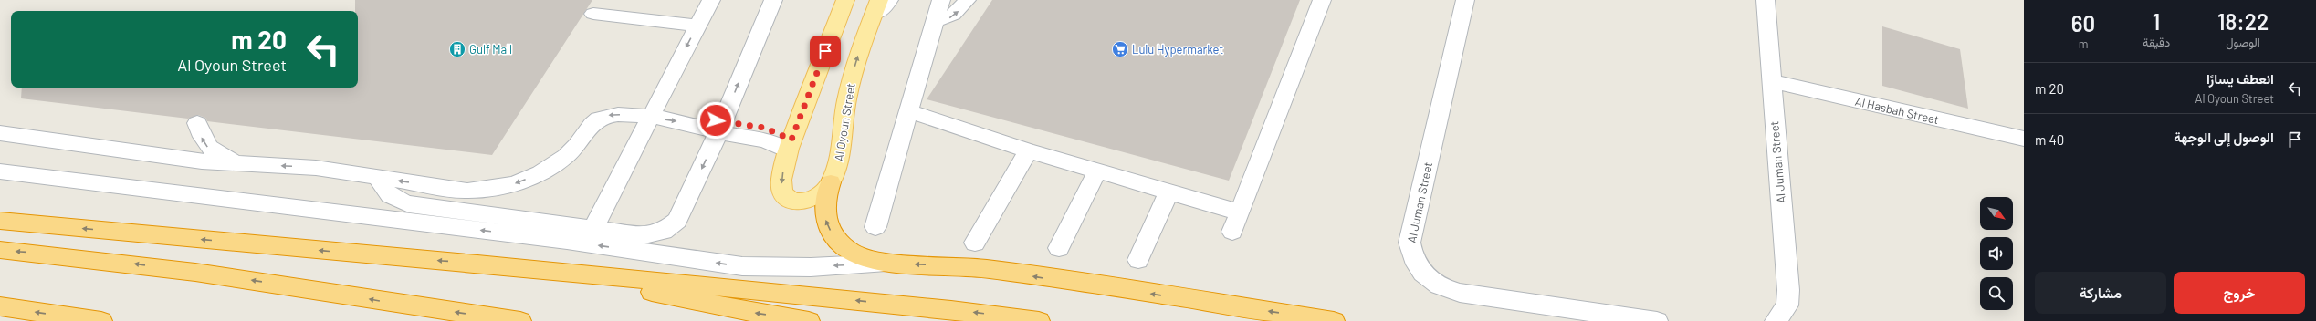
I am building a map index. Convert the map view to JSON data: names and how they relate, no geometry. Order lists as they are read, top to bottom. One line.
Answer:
{"streets":{"main road":["Al Oyoun Street"],"street":["Al Hasbah Street","Al Juman Street"]},"crossings":[["Al Hasbah Street","Al Juman Street"]],"places":{"building":["Gulf Mall"],"supermarket":["Lulu Hypermarket"]},"north":"bottom right","page":{"eta":["18:22","الوصول","1","دقيقة","60","m"],"turn":["20 m","Al Oyoun Street"],"list":[{"name":"انعطف يسارًا","note":"Al Oyoun Street","value":"20 m"},{"name":"الوصول إلى الوجهة","value":"40 m"}],"buttons":["خروج","مشاركة"]}}
